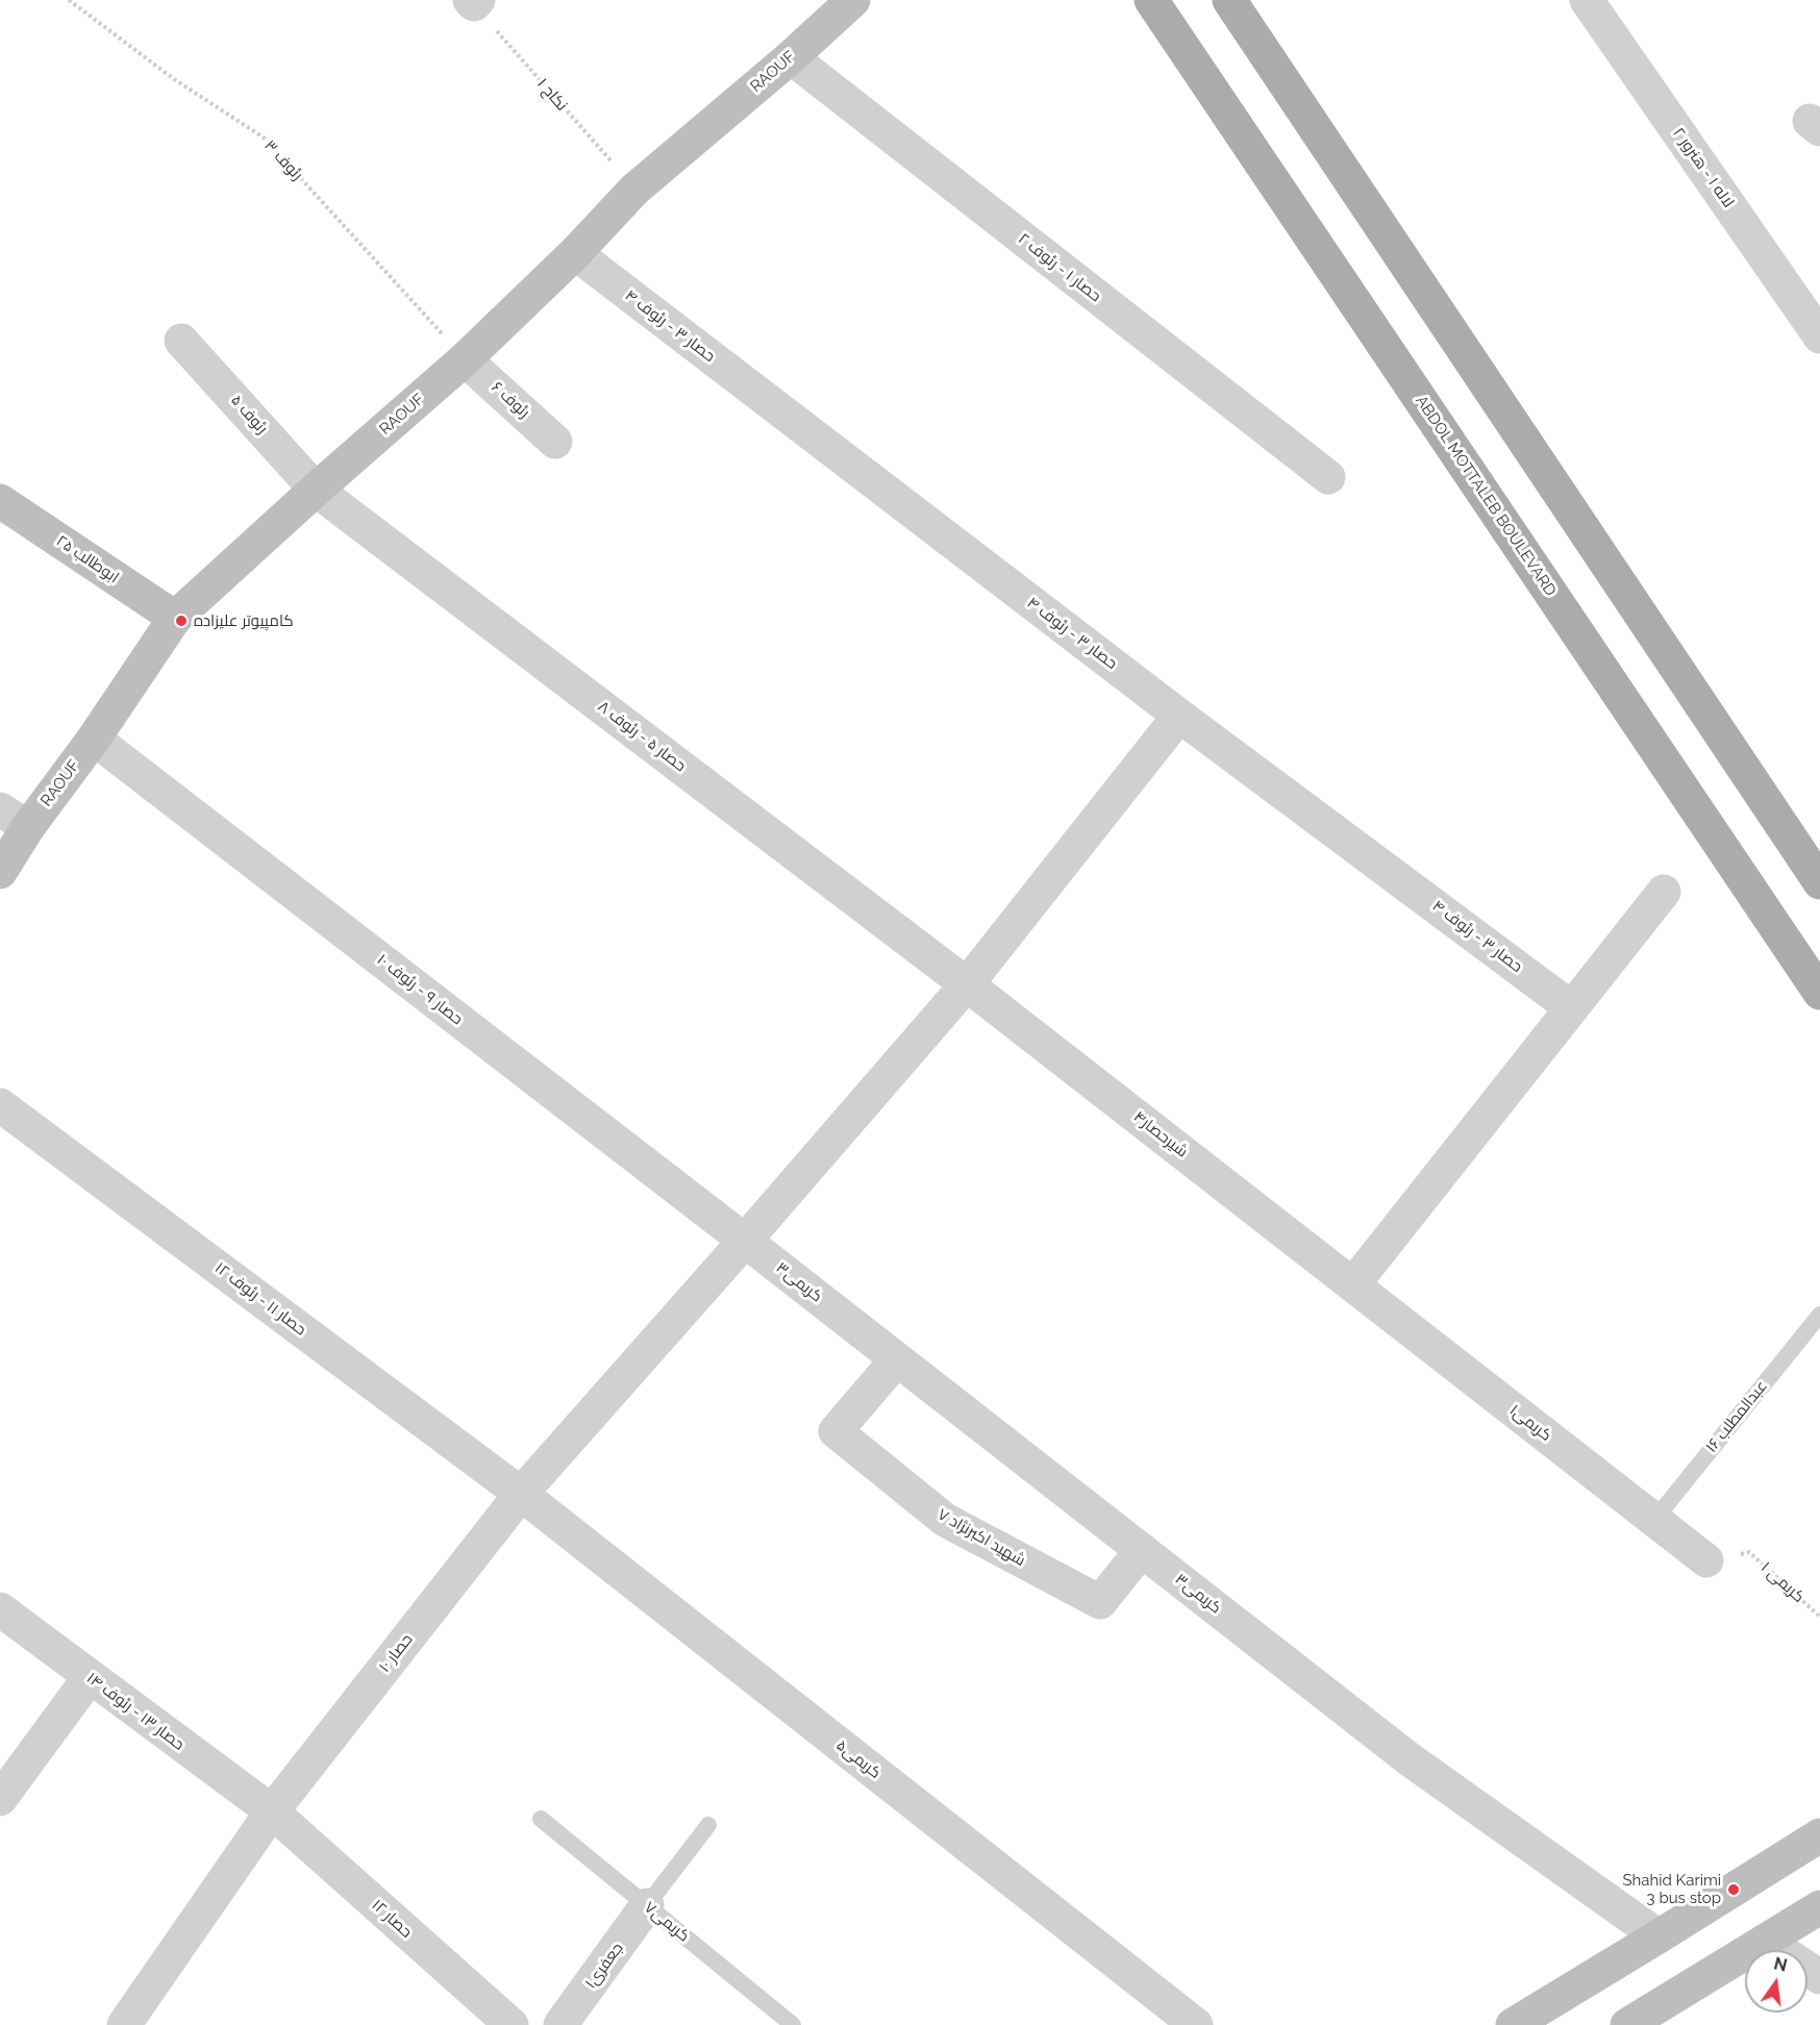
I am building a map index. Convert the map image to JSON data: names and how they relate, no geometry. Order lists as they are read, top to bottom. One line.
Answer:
{"streets":{"main road":["ABDOL MOTTALEB BOULEVARD"],"street":["RAOUF","لاله ۱ - هنرور ۲","حصار ۱ - رئوف ۲","حصار ۳ - رئوف ۴","رئوف ۶","رئوف ۵","ابوطالب ۲۵","حصار ۵ - رئوف ۸","حصار ۹ - رئوف ۱۰","شیرحصار۴","کریمی۳","حصار ۱۱ - رئوف ۱۲","کریمی۱","شهید اکبرنژاد ۷","حصار ۱۰","حصار ۱۳ - رئوف ۱۴","کریمی۵","حصار ۱۲","جعفری۱"],"lane":["عبدالمطلب ۱۶","کریمی۷"],"path":["نکاح ۱","رئوف ۳","کریمی ۱"]},"crossings":[["RAOUF","نکاح ۱"],["RAOUF","رئوف ۳"],["RAOUF","حصار ۱ - رئوف ۲"],["RAOUF","حصار ۳ - رئوف ۴"],["RAOUF","رئوف ۶"],["RAOUF","رئوف ۵"],["RAOUF","ابوطالب ۲۵"],["RAOUF","حصار ۵ - رئوف ۸"],["RAOUF","حصار ۹ - رئوف ۱۰"],["رئوف ۳","رئوف ۶"],["حصار ۳ - رئوف ۴","حصار ۱۰"],["رئوف ۵","حصار ۵ - رئوف ۸"],["حصار ۵ - رئوف ۸","شیرحصار۴"],["حصار ۵ - رئوف ۸","حصار ۱۰"],["حصار ۹ - رئوف ۱۰","کریمی۳"],["حصار ۹ - رئوف ۱۰","حصار ۱۰"],["شیرحصار۴","کریمی۱"],["شیرحصار۴","حصار ۱۰"],["کریمی۳","شهید اکبرنژاد ۷"],["کریمی۳","حصار ۱۰"],["حصار ۱۱ - رئوف ۱۲","حصار ۱۰"],["حصار ۱۱ - رئوف ۱۲","کریمی۵"],["عبدالمطلب ۱۶","کریمی۱"],["کریمی۱","کریمی ۱"],["حصار ۱۰","حصار ۱۳ - رئوف ۱۴"],["حصار ۱۰","کریمی۵"],["حصار ۱۰","حصار ۱۲"],["حصار ۱۳ - رئوف ۱۴","حصار ۱۲"],["کریمی۷","جعفری۱"]],"places":["کامپیوتر علیزاده","Shahid Karimi 3 bus stop"],"north":"top"}
